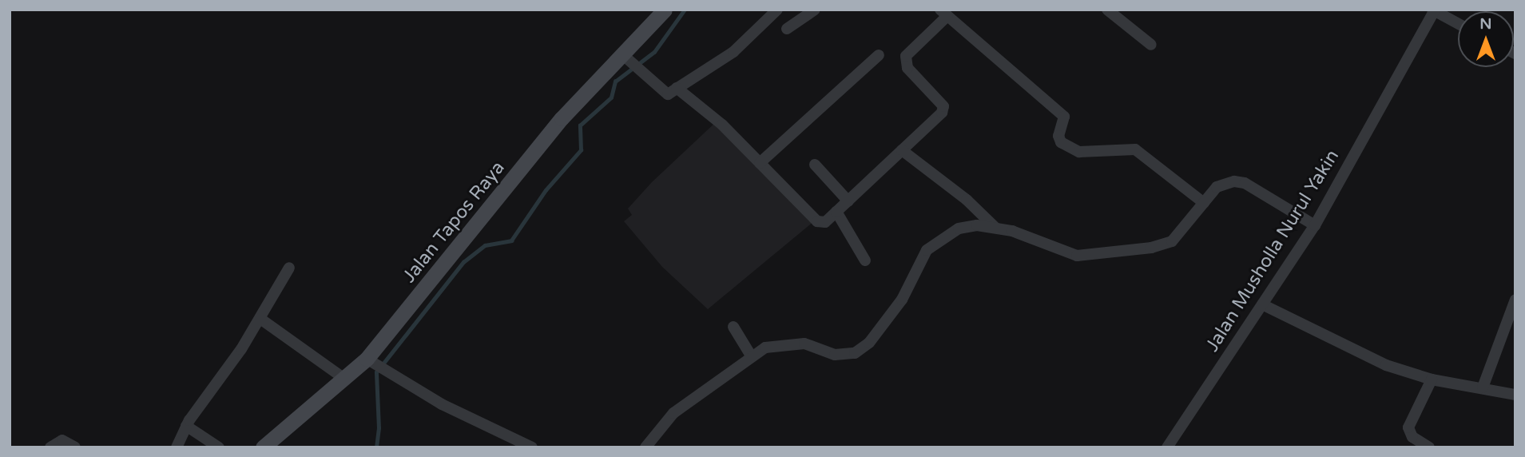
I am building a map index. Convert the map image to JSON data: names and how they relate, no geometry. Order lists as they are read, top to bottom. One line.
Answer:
{"streets":{"main road":["Jalan Tapos Raya"],"street":["Jalan Musholla Nurul Yakin"]},"north":"top"}
